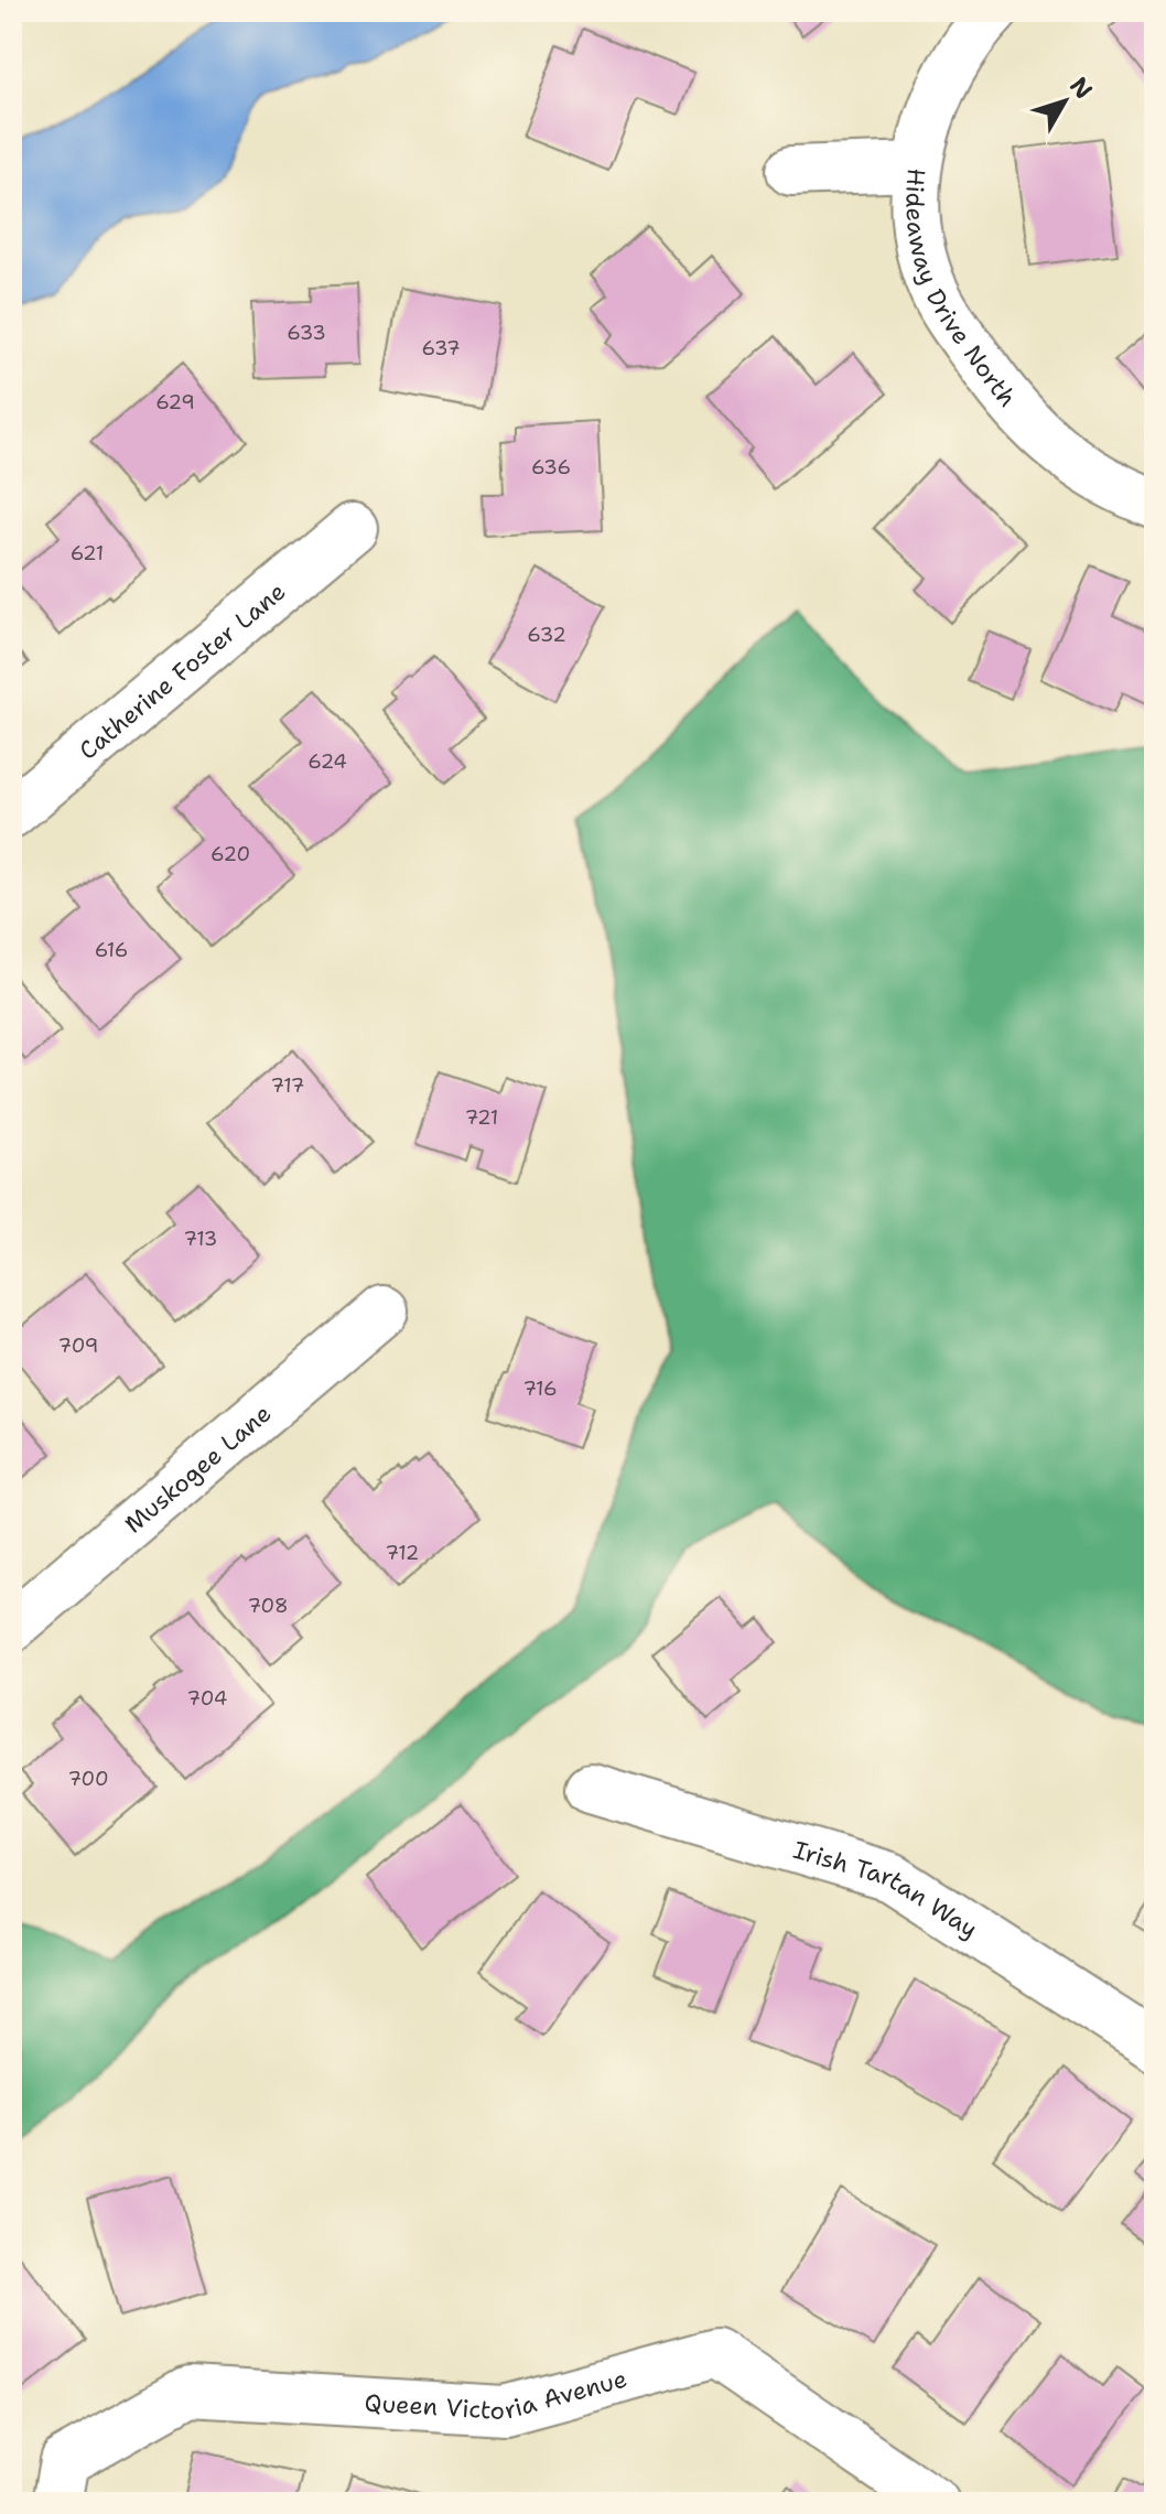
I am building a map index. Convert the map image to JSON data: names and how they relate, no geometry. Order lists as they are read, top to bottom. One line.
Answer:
{"streets":{"street":["Hideaway Drive North","Catherine Foster Lane","Muskogee Lane","Irish Tartan Way","Queen Victoria Avenue"]},"house_numbers":["633","637","629","636","621","632","624","620","616","717","721","713","709","716","712","708","704","700"],"north":"top right"}
